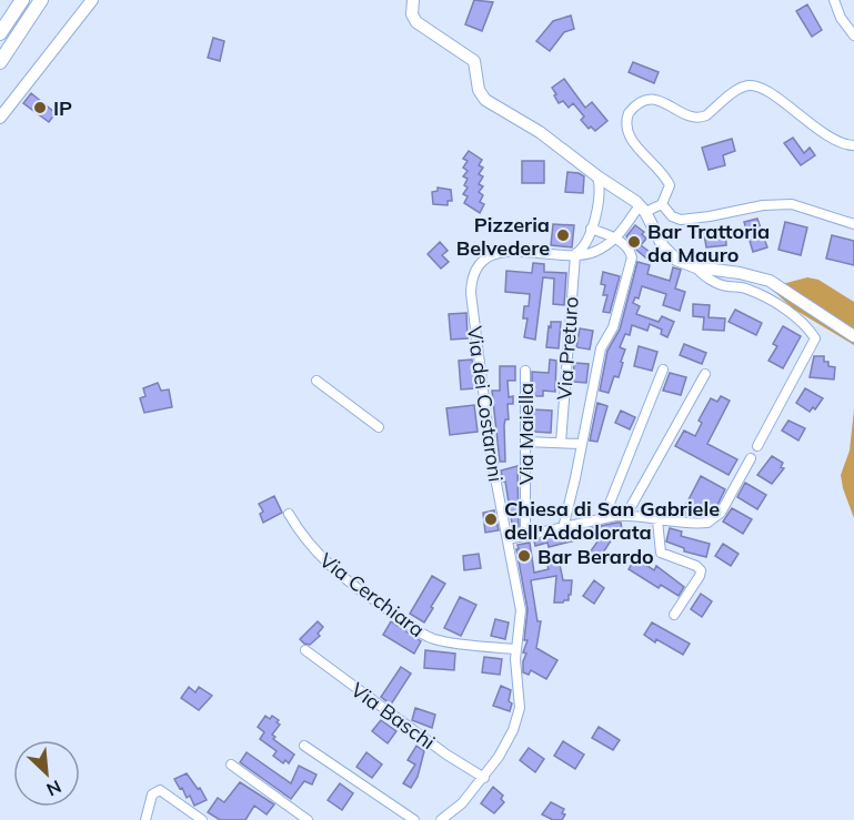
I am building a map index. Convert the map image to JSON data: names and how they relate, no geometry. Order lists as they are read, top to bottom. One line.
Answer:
{"streets":{"street":["Via Preturo","Via dei Costaroni","Via Maiella","Via Cerchiara","Via Baschi"]},"crossings":[["Via Preturo","Via dei Costaroni"],["Via dei Costaroni","Via Cerchiara"],["Via dei Costaroni","Via Baschi"]],"places":["IP","Pizzeria Belvedere","Bar Trattoria da Mauro","Chiesa di San Gabriele dell'Addolorata","Bar Berardo"],"north":"bottom right"}
